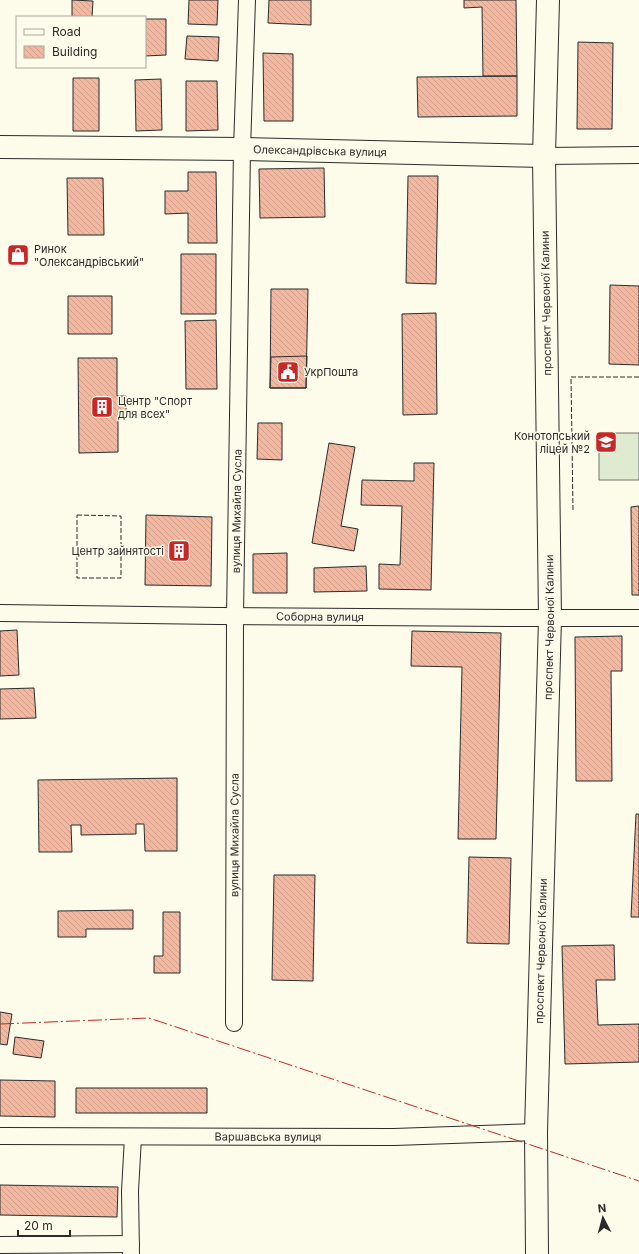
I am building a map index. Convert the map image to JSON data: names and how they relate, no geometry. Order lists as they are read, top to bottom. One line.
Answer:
{"streets":{"main road":["Олександрівська вулиця","проспект Червоної Калини"],"street":["вулиця Михайла Сусла","Соборна вулиця","Варшавська вулиця"]},"crossings":[["Олександрівська вулиця","проспект Червоної Калини"],["Олександрівська вулиця","вулиця Михайла Сусла"],["проспект Червоної Калини","Соборна вулиця"],["проспект Червоної Калини","Варшавська вулиця"],["вулиця Михайла Сусла","Соборна вулиця"]],"places":{"shop":["Ринок \"Олександрівський\""],"public building":["УкрПошта"],"building":["Центр \"Спорт для всех\"","Центр зайнятості"],"school or university":["Конотопський ліцей №2"]},"legend":["Road","Building"],"scale_bar":"20 m","north":"top"}
